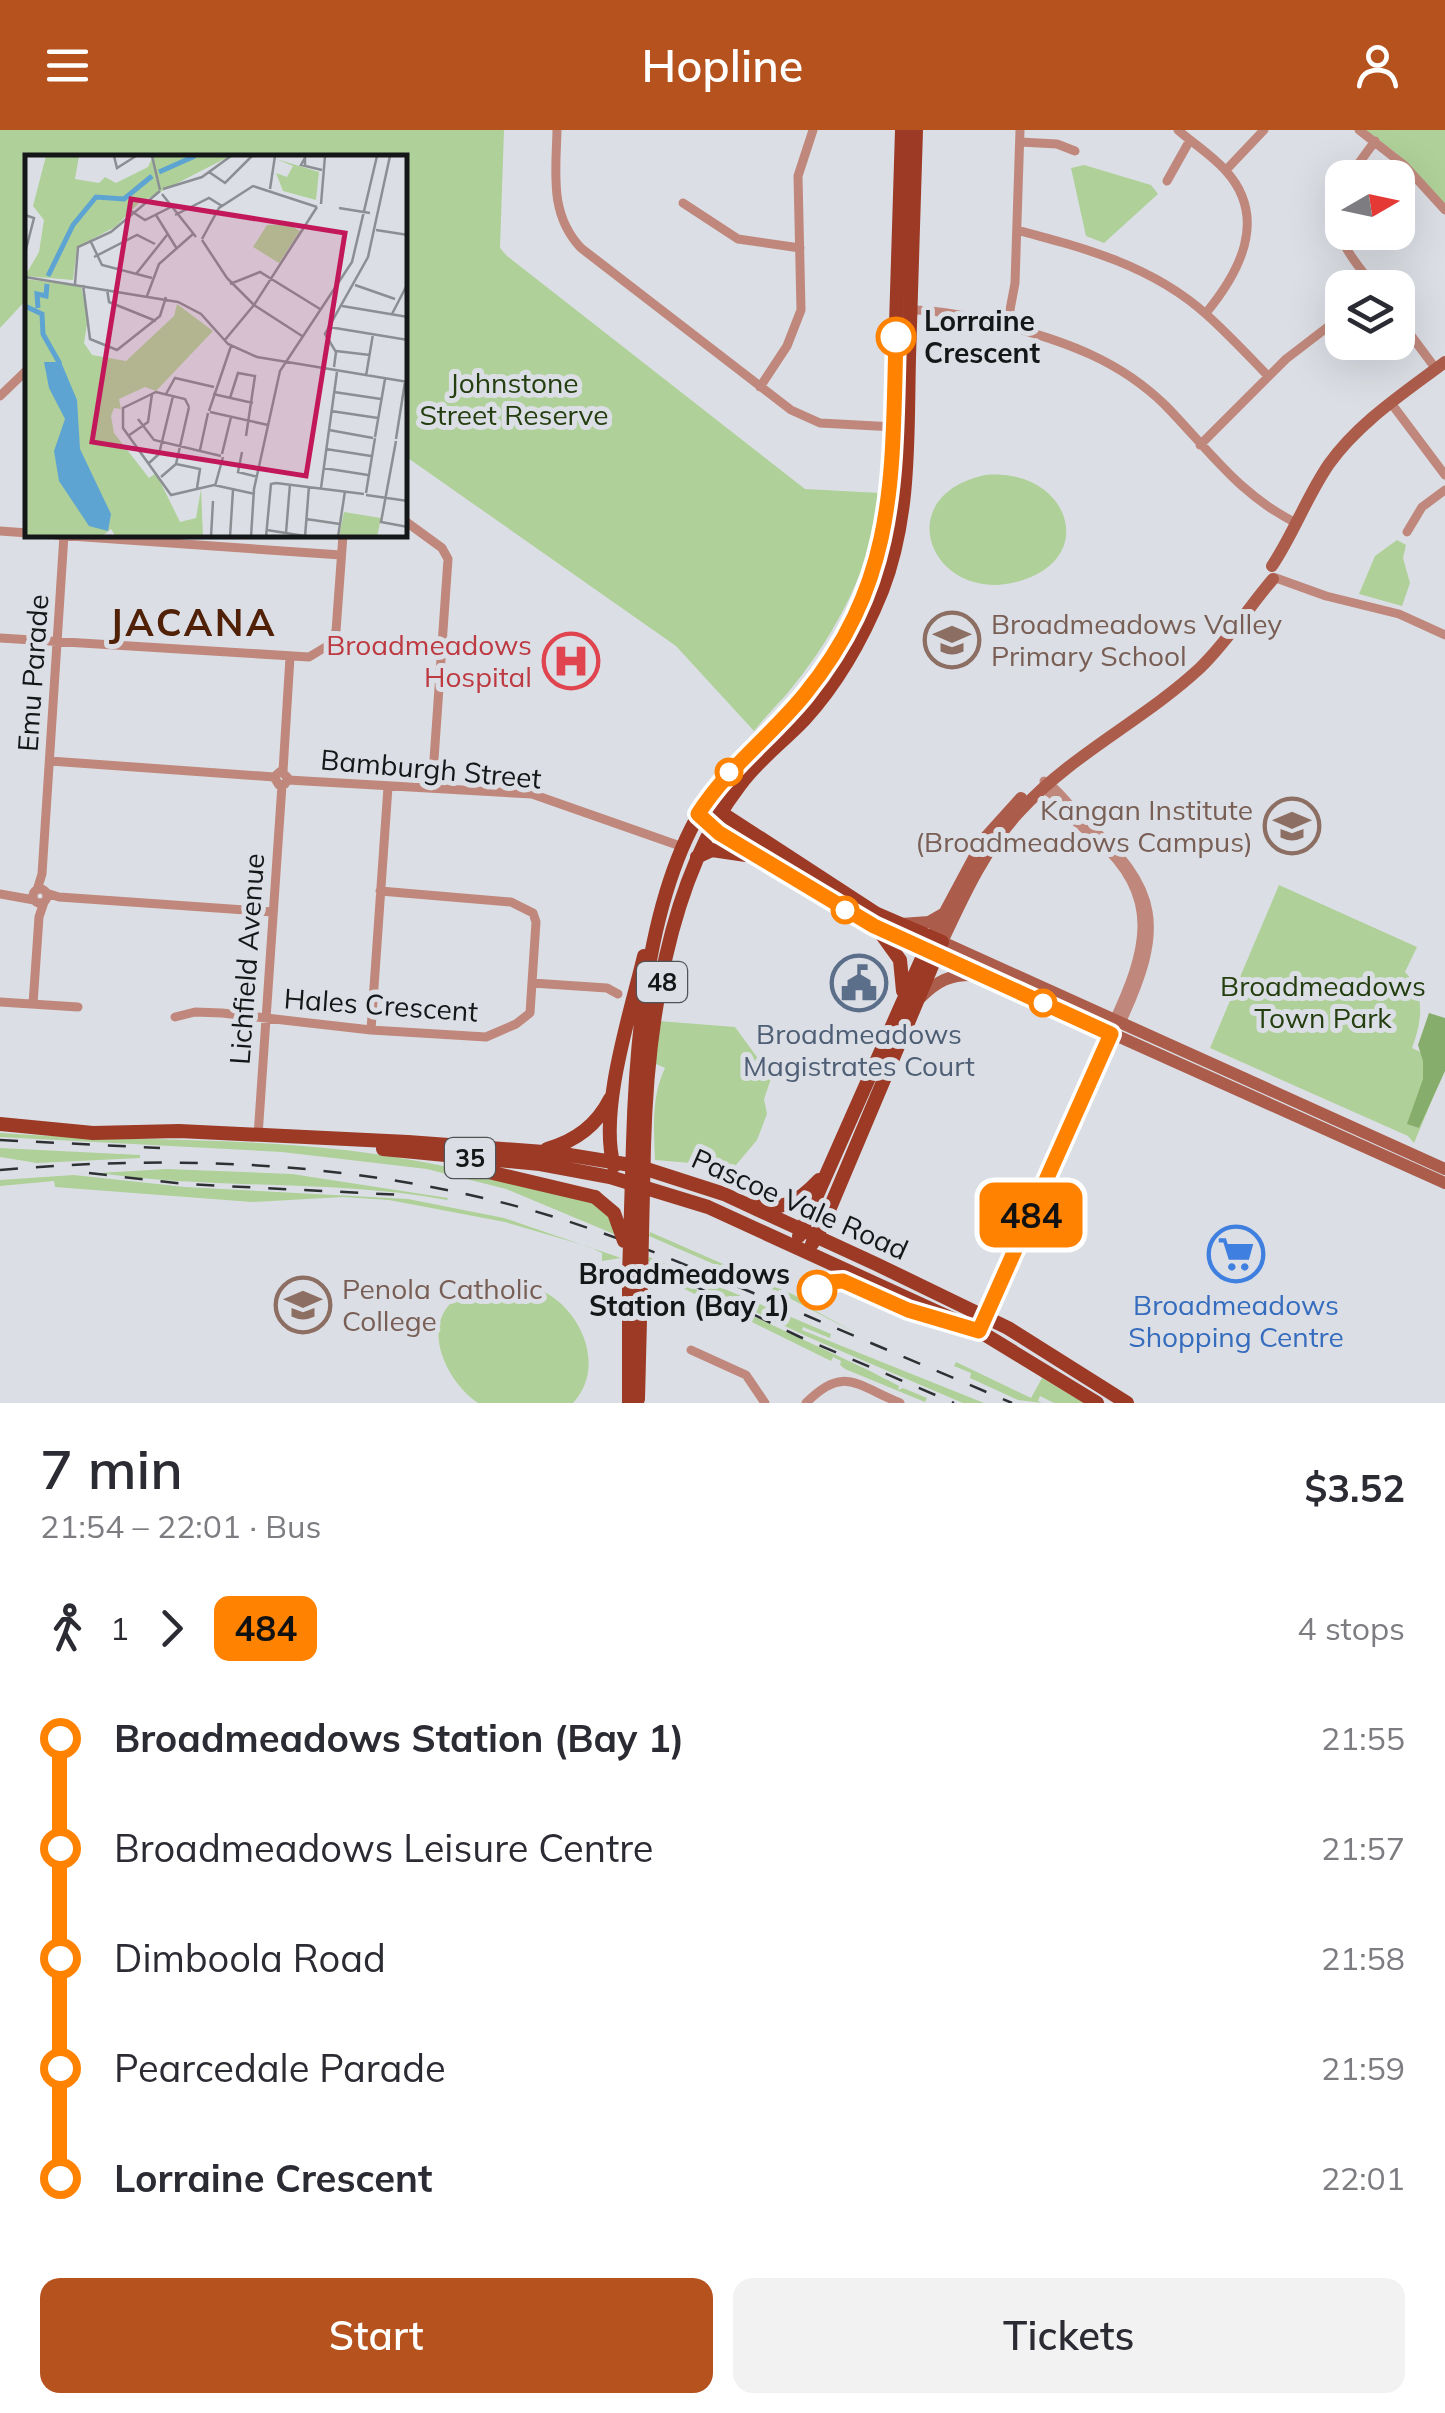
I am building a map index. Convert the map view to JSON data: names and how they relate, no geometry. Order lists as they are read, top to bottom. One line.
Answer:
{"streets":{"main road":["48","35","Pascoe Vale Road"],"street":["Emu Parade","Bamburgh Street","Lichfield Avenue","Hales Crescent"]},"crossings":[["Emu Parade","Bamburgh Street"],["Bamburgh Street","Lichfield Avenue"],["Bamburgh Street","48"],["Lichfield Avenue","Hales Crescent"],["Lichfield Avenue","Pascoe Vale Road"]],"districts":["JACANA"],"parks":["Johnstone Street Reserve","Broadmeadows Town Park"],"places":{"other":["Lorraine Crescent","Broadmeadows Station (Bay 1)"],"school or university":["Broadmeadows Valley Primary School","Kangan Institute (Broadmeadows Campus)","Penola Catholic College"],"hospital":["Broadmeadows Hospital"],"public building":["Broadmeadows Magistrates Court"],"supermarket":["Broadmeadows Shopping Centre"]},"lines":["bus line 484"],"north":"right","page":{"header":"Hopline","on_map":"484","heading":["7 min","21:54 – 22:01 · Bus","$3.52"],"legs":["1","484","4 stops"],"list":[{"name":"Broadmeadows Station (Bay 1)","value":"21:55"},{"name":"Broadmeadows Leisure Centre","value":"21:57"},{"name":"Dimboola Road","value":"21:58"},{"name":"Pearcedale Parade","value":"21:59"},{"name":"Lorraine Crescent","value":"22:01"}],"buttons":["Start","Tickets"]}}
